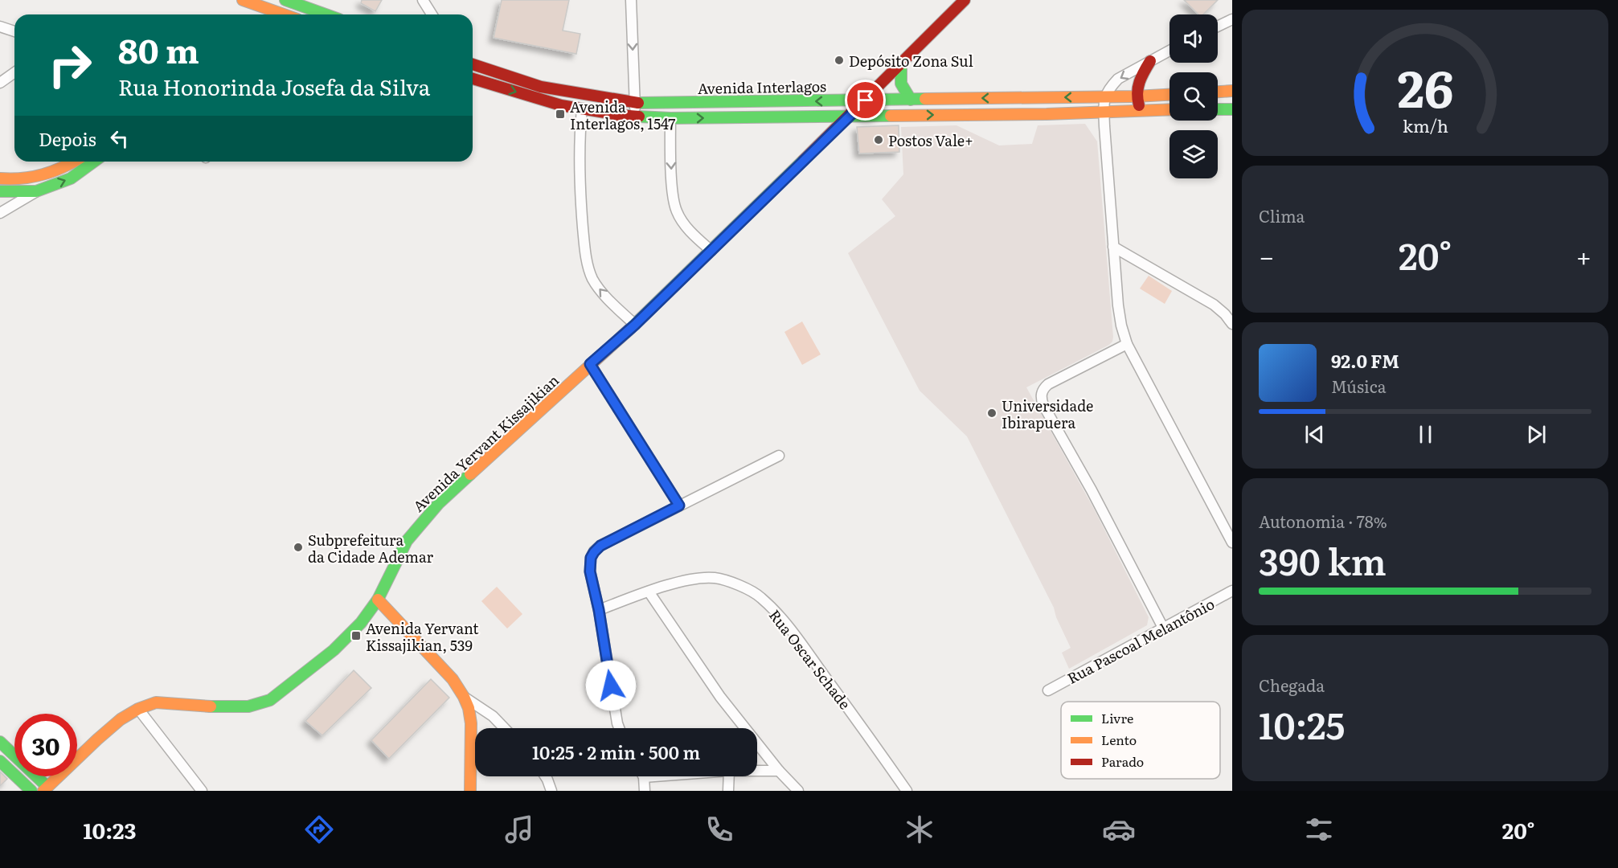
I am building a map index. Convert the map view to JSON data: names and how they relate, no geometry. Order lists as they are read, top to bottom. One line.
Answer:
{"streets":{"main road":["Avenida Interlagos","Avenida Yervant Kissajikian"],"street":["Rua Pascoal Melantônio","Rua Oscar Schade"]},"crossings":[["Avenida Interlagos","Avenida Yervant Kissajikian"]],"places":{"other":["Depósito Zona Sul","Postos Vale+","Universidade Ibirapuera","Subprefeitura da Cidade Ademar"],"transit":["Avenida Interlagos, 1547","Avenida Yervant Kissajikian, 539"]},"legend":["Livre","Lento","Parado"],"page":{"turn":["80 m","Rua Honorinda Josefa da Silva"],"then":"Depois","tile":["Clima",["Autonomia · 78%","390 km"],["Chegada","10:25"]],"heat":["−","20°","+"],"song":["92.0 FM","Música"],"limit":"30","trip":"10:25 · 2 min · 500 m","tabs":["10:23","20°"],"gauge":["26","km/h"]}}
